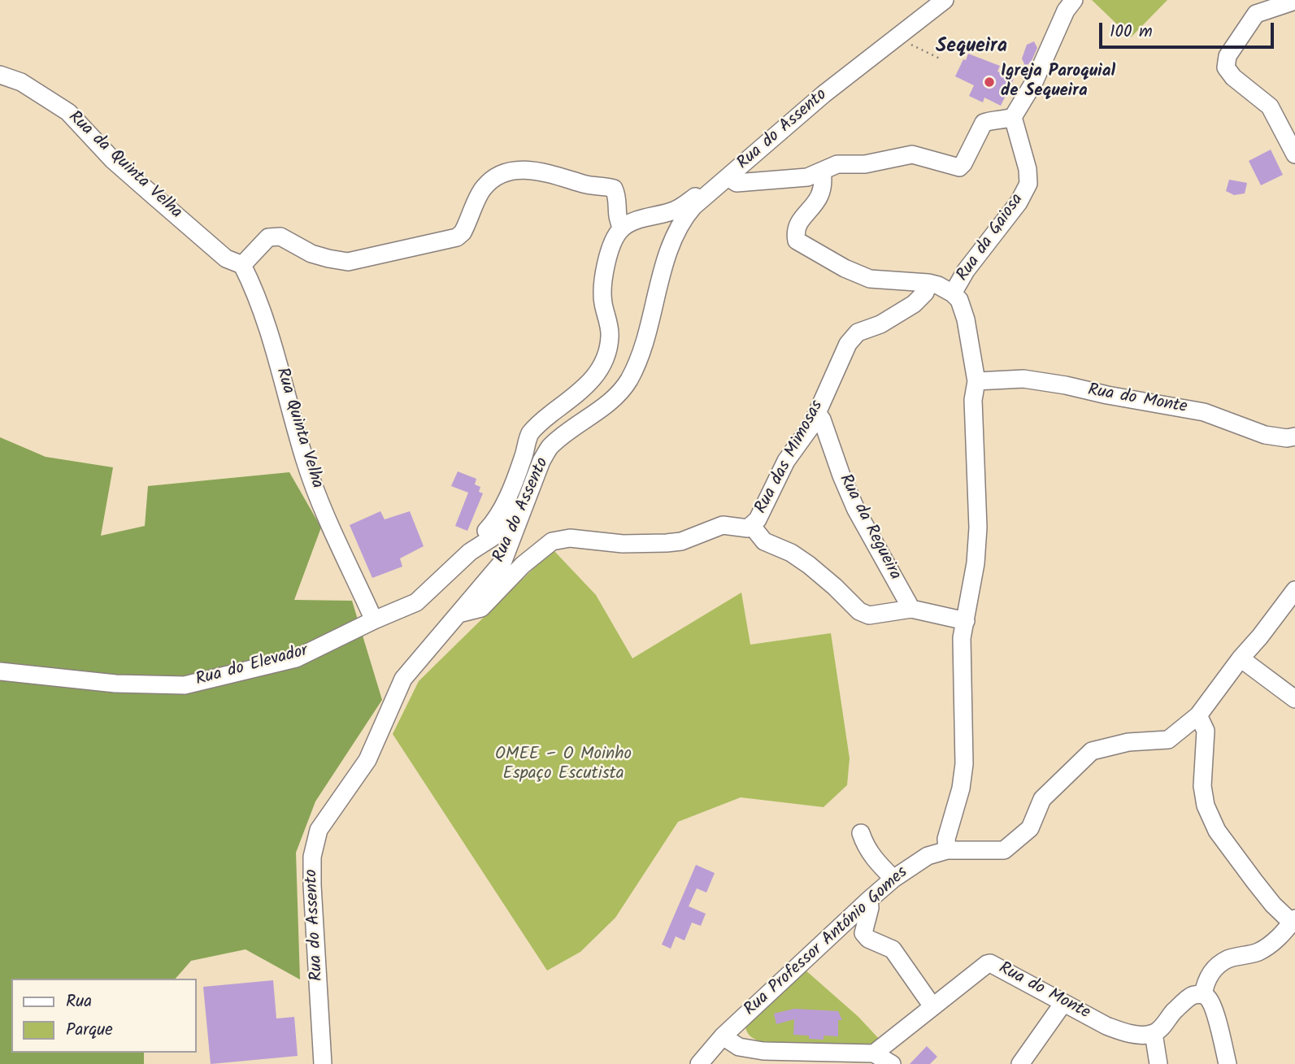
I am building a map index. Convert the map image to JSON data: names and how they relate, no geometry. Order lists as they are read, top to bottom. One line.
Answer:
{"streets":{"street":["Rua do Assento","Rua da Quinta Velha","Rua da Gaiosa","Rua do Monte","Rua Quinta Velha","Rua das Mimosas","Rua da Regueira","Rua do Elevador","Rua Professor António Gomes"]},"crossings":[["Rua do Assento","Rua das Mimosas"],["Rua do Assento","Rua do Elevador"],["Rua da Quinta Velha","Rua Quinta Velha"],["Rua Quinta Velha","Rua do Elevador"],["Rua das Mimosas","Rua da Regueira"]],"districts":["Sequeira"],"parks":["OMEE – O Moinho Espaço Escutista"],"places":["Igreja Paroquial de Sequeira"],"legend":["Rua","Parque"],"scale_bar":"100 m"}
